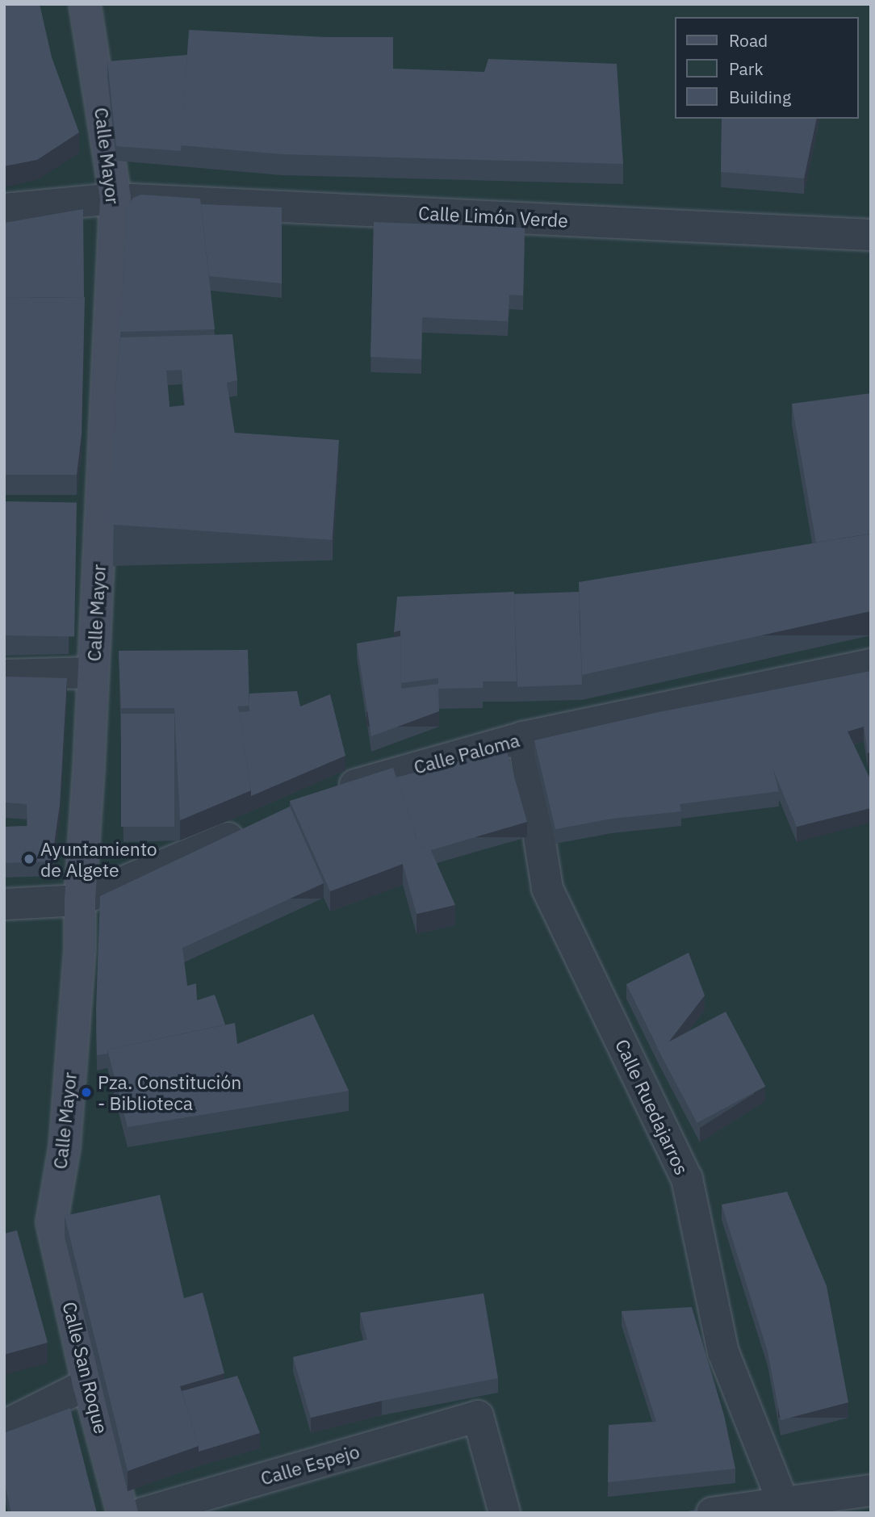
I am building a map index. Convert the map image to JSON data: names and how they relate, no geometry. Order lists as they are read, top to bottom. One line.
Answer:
{"streets":{"street":["Calle Mayor","Calle Limón Verde","Calle Paloma","Calle Ruedajarros","Calle San Roque","Calle Espejo"]},"crossings":[["Calle Mayor","Calle Limón Verde"],["Calle Mayor","Calle San Roque"],["Calle Paloma","Calle Ruedajarros"]],"places":["Ayuntamiento de Algete","Pza. Constitución - Biblioteca"],"legend":["Road","Park","Building"]}
